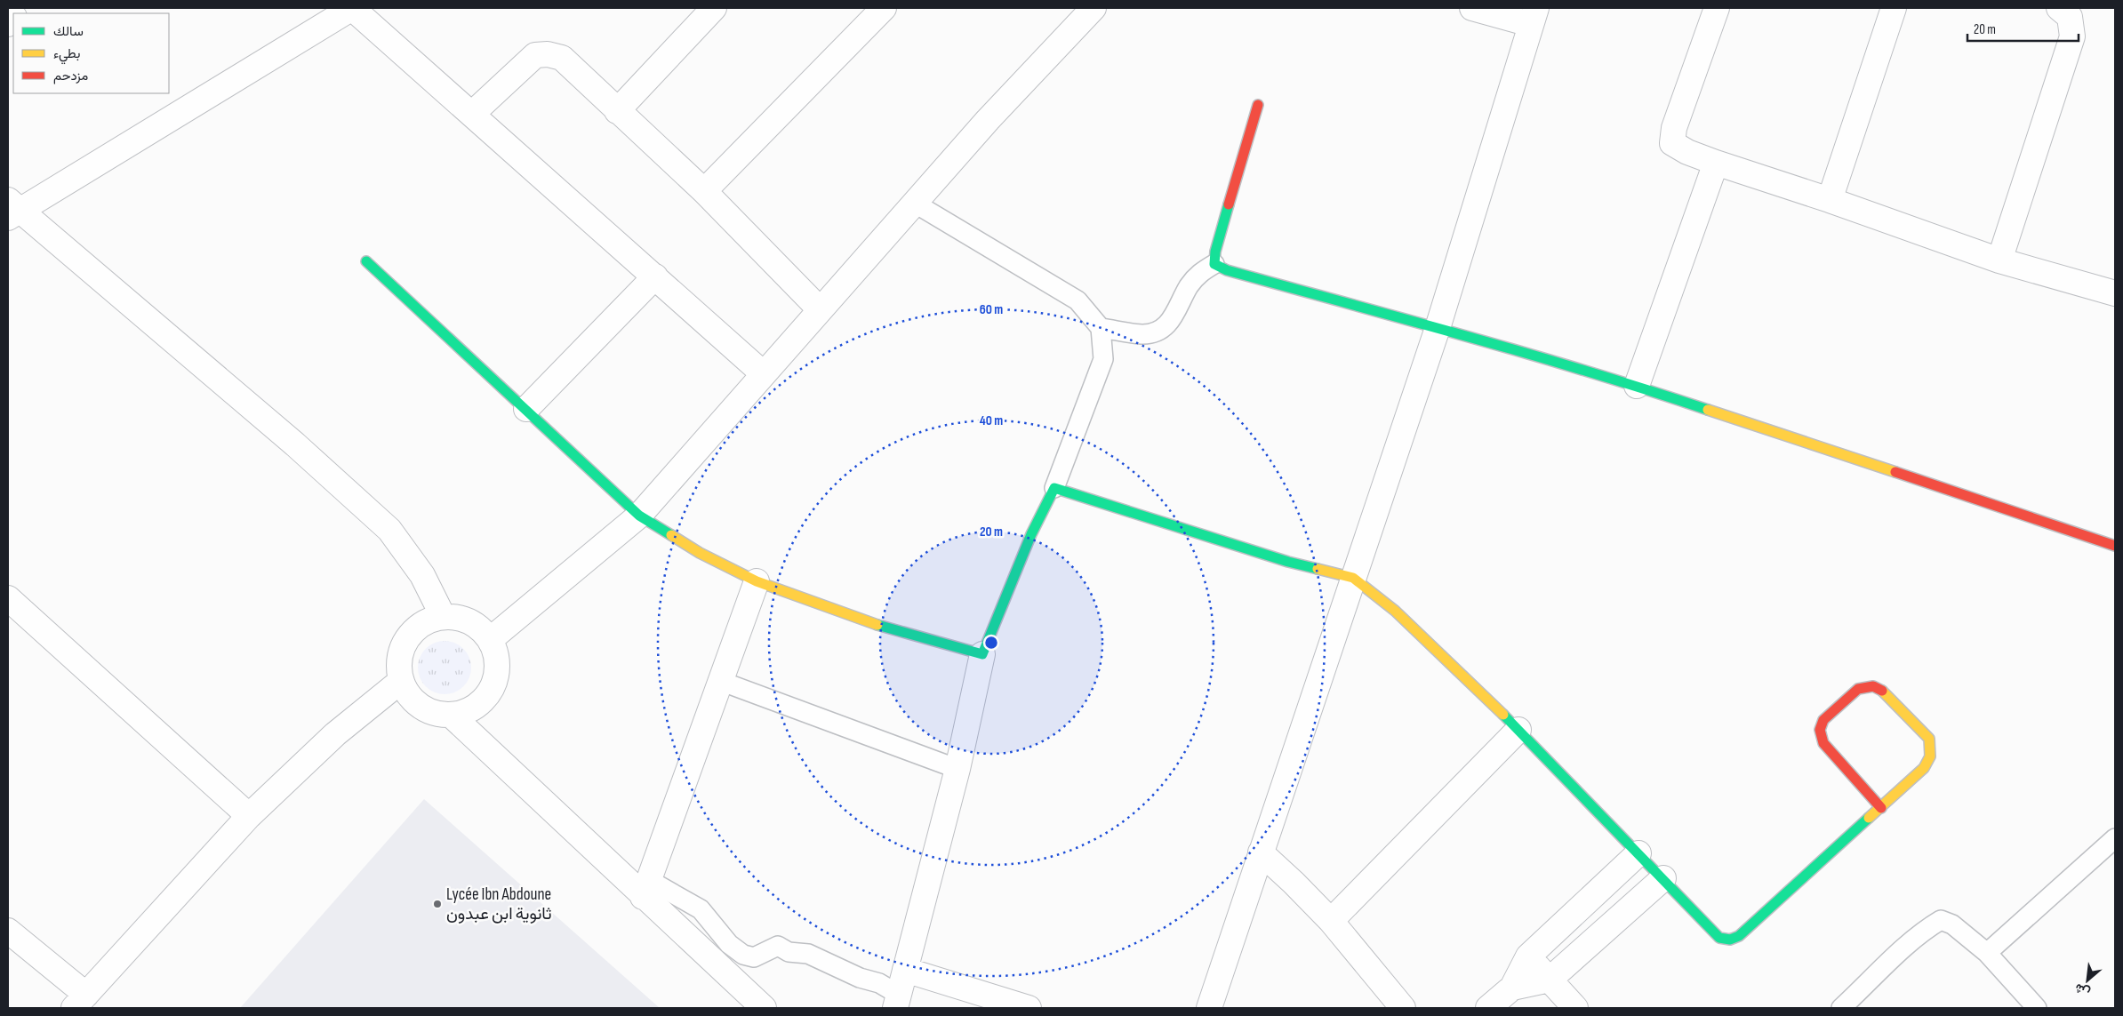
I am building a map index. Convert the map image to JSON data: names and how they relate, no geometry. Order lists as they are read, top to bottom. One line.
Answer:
{"places":["Lycée Ibn Abdoune ثانوية ابن عبدون"],"legend":["سالك","بطيء","مزدحم"],"scale_bar":"20 m","north":"bottom left","rings":["60 m","40 m","20 m"]}
